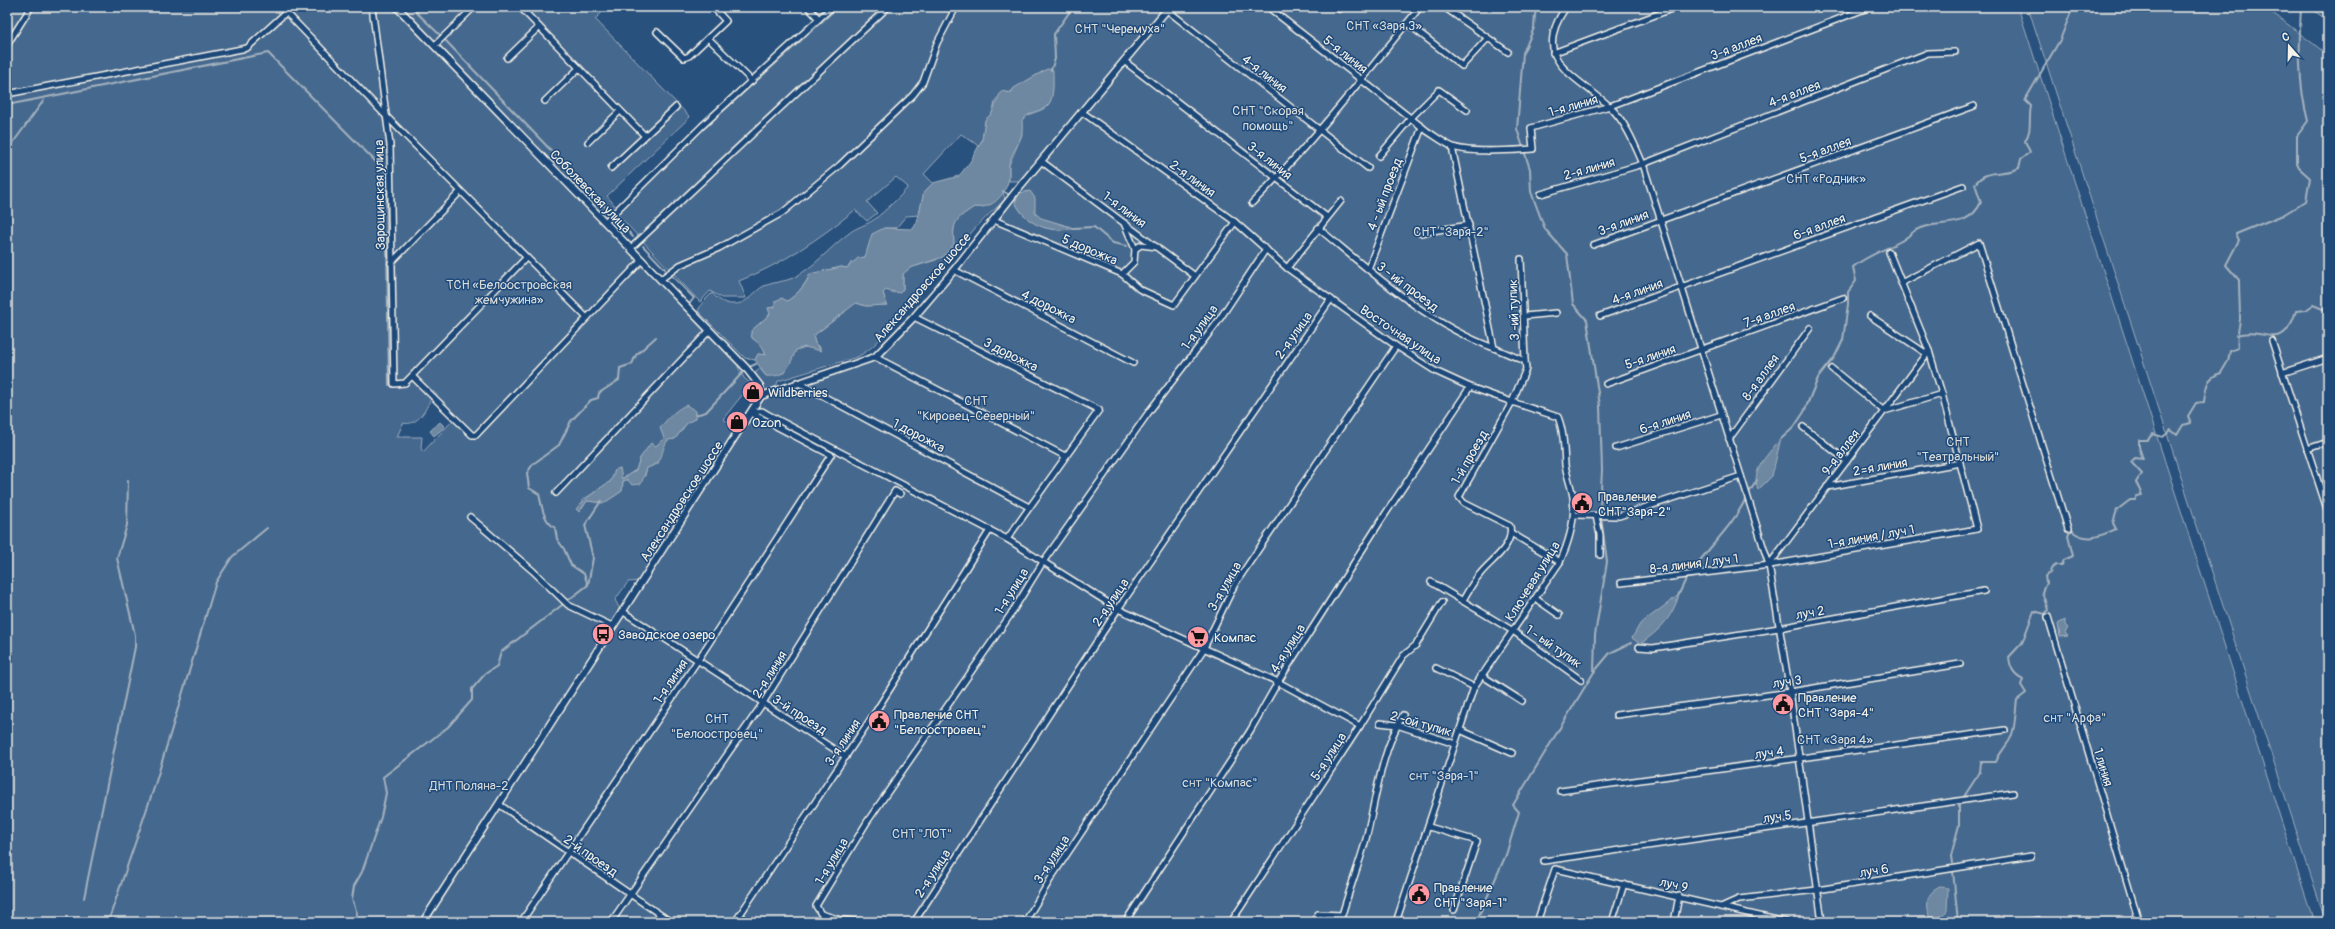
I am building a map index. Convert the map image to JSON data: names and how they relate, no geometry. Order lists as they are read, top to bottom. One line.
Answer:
{"streets":{"street":["3-я аллея","5-я линия","4-я линия","4-я аллея","1-я линия","5-я аллея","3-я линия","2-я линия","Соболевская улица","4 - ый проезд","Зарощинская улица","6-я аллея","5 дорожка","3 - ий проезд","Александровское шоссе","4 дорожка","3 -ий тупик","7-я аллея","1-я улица","Восточная улица","2-я улица","3 дорожка","8-я аллея","6-я линия","1 дорожка","9-я аллея","1-й проезд","2=я линия","1-я линия / луч 1","8-я линия / луч 1","Ключевая улица","3-я улица","луч 2","1 - ый тупик","4-я улица","луч 3","3-й проезд","2 -ой тупик","луч 4","5-я улица","1 линия","луч 5","2-й проезд","луч 6","луч 9"]},"crossings":[["3-я аллея","1-я линия"],["5-я линия","1-я линия"],["5-я линия","4 - ый проезд"],["5-я линия","7-я аллея"],["4-я линия","6-я аллея"],["4-я линия","Александровское шоссе"],["4-я аллея","2-я линия"],["1-я линия","5 дорожка"],["1-я линия","Александровское шоссе"],["1-я линия","3-й проезд"],["1-я линия","2-й проезд"],["5-я аллея","3-я линия"],["3-я линия","Александровское шоссе"],["3-я линия","3-й проезд"],["2-я линия","Александровское шоссе"],["2-я линия","1-я улица"],["2-я линия","Восточная улица"],["2-я линия","3-й проезд"],["2-я линия","2-й проезд"],["Соболевская улица","Александровское шоссе"],["4 - ый проезд","3 - ий проезд"],["5 дорожка","Александровское шоссе"],["Александровское шоссе","4 дорожка"],["Александровское шоссе","3 дорожка"],["Александровское шоссе","1 дорожка"],["Александровское шоссе","3-й проезд"],["Александровское шоссе","2-й проезд"],["Восточная улица","2-я улица"],["Восточная улица","1-й проезд"],["Восточная улица","Ключевая улица"],["Восточная улица","3-я улица"],["Восточная улица","4-я улица"],["9-я аллея","2=я линия"],["9-я аллея","1-я линия / луч 1"],["9-я аллея","8-я линия / луч 1"],["1-й проезд","Ключевая улица"],["2=я линия","1-я линия / луч 1"],["1-я линия / луч 1","8-я линия / луч 1"],["Ключевая улица","1 - ый тупик"],["Ключевая улица","2 -ой тупик"],["луч 6","луч 9"]],"parks":["СНТ «Заря 3»","СНТ \"Черемуха\"","СНТ \"Скорая помощь\"","СНТ «Родник»","СНТ \"Заря-2\"","ТСН «Белоостровская жемчужина»","СНТ \"Кировец-Северный\"","СНТ \"Театральный\"","снт \"Арфа\"","СНТ \"Белоостровец\"","СНТ «Заря 4»","снт \"Заря-1\"","снт \"Компас\"","ДНТ Поляна-2","СНТ \"ЛОТ\""],"places":{"shop":["Wildberries","Ozon"],"public building":["Правление СНТ\"Заря-2\"","Правление СНТ \"Заря-4\"","Правление СНТ \"Белоостровец\"","Правление СНТ \"Заря-1\""],"bus stop":["Заводское озеро"],"supermarket":["Компас"]},"north":"top"}
